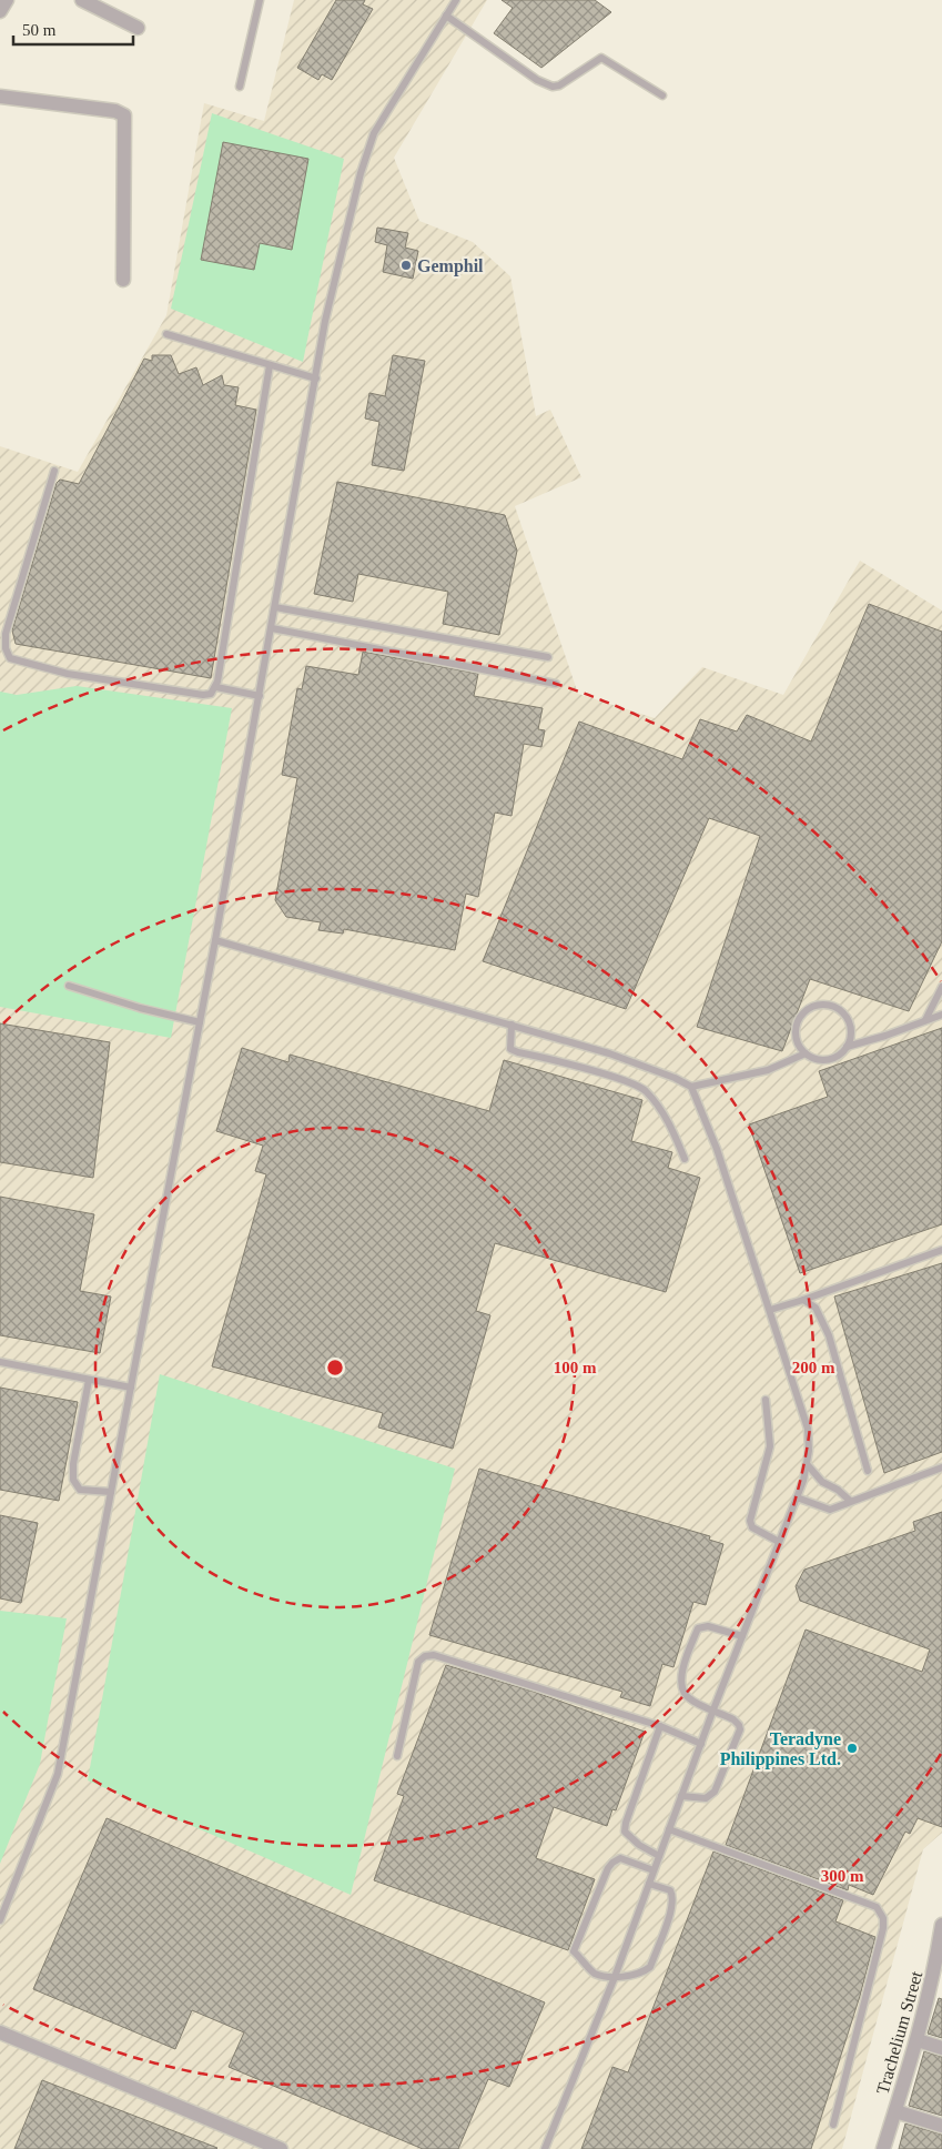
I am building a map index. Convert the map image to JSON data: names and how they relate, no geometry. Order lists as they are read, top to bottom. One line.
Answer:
{"streets":{"street":["Trachelium Street"]},"places":["Gemphil","Teradyne Philippines Ltd."],"scale_bar":"50 m","rings":["100 m","200 m","300 m"]}
